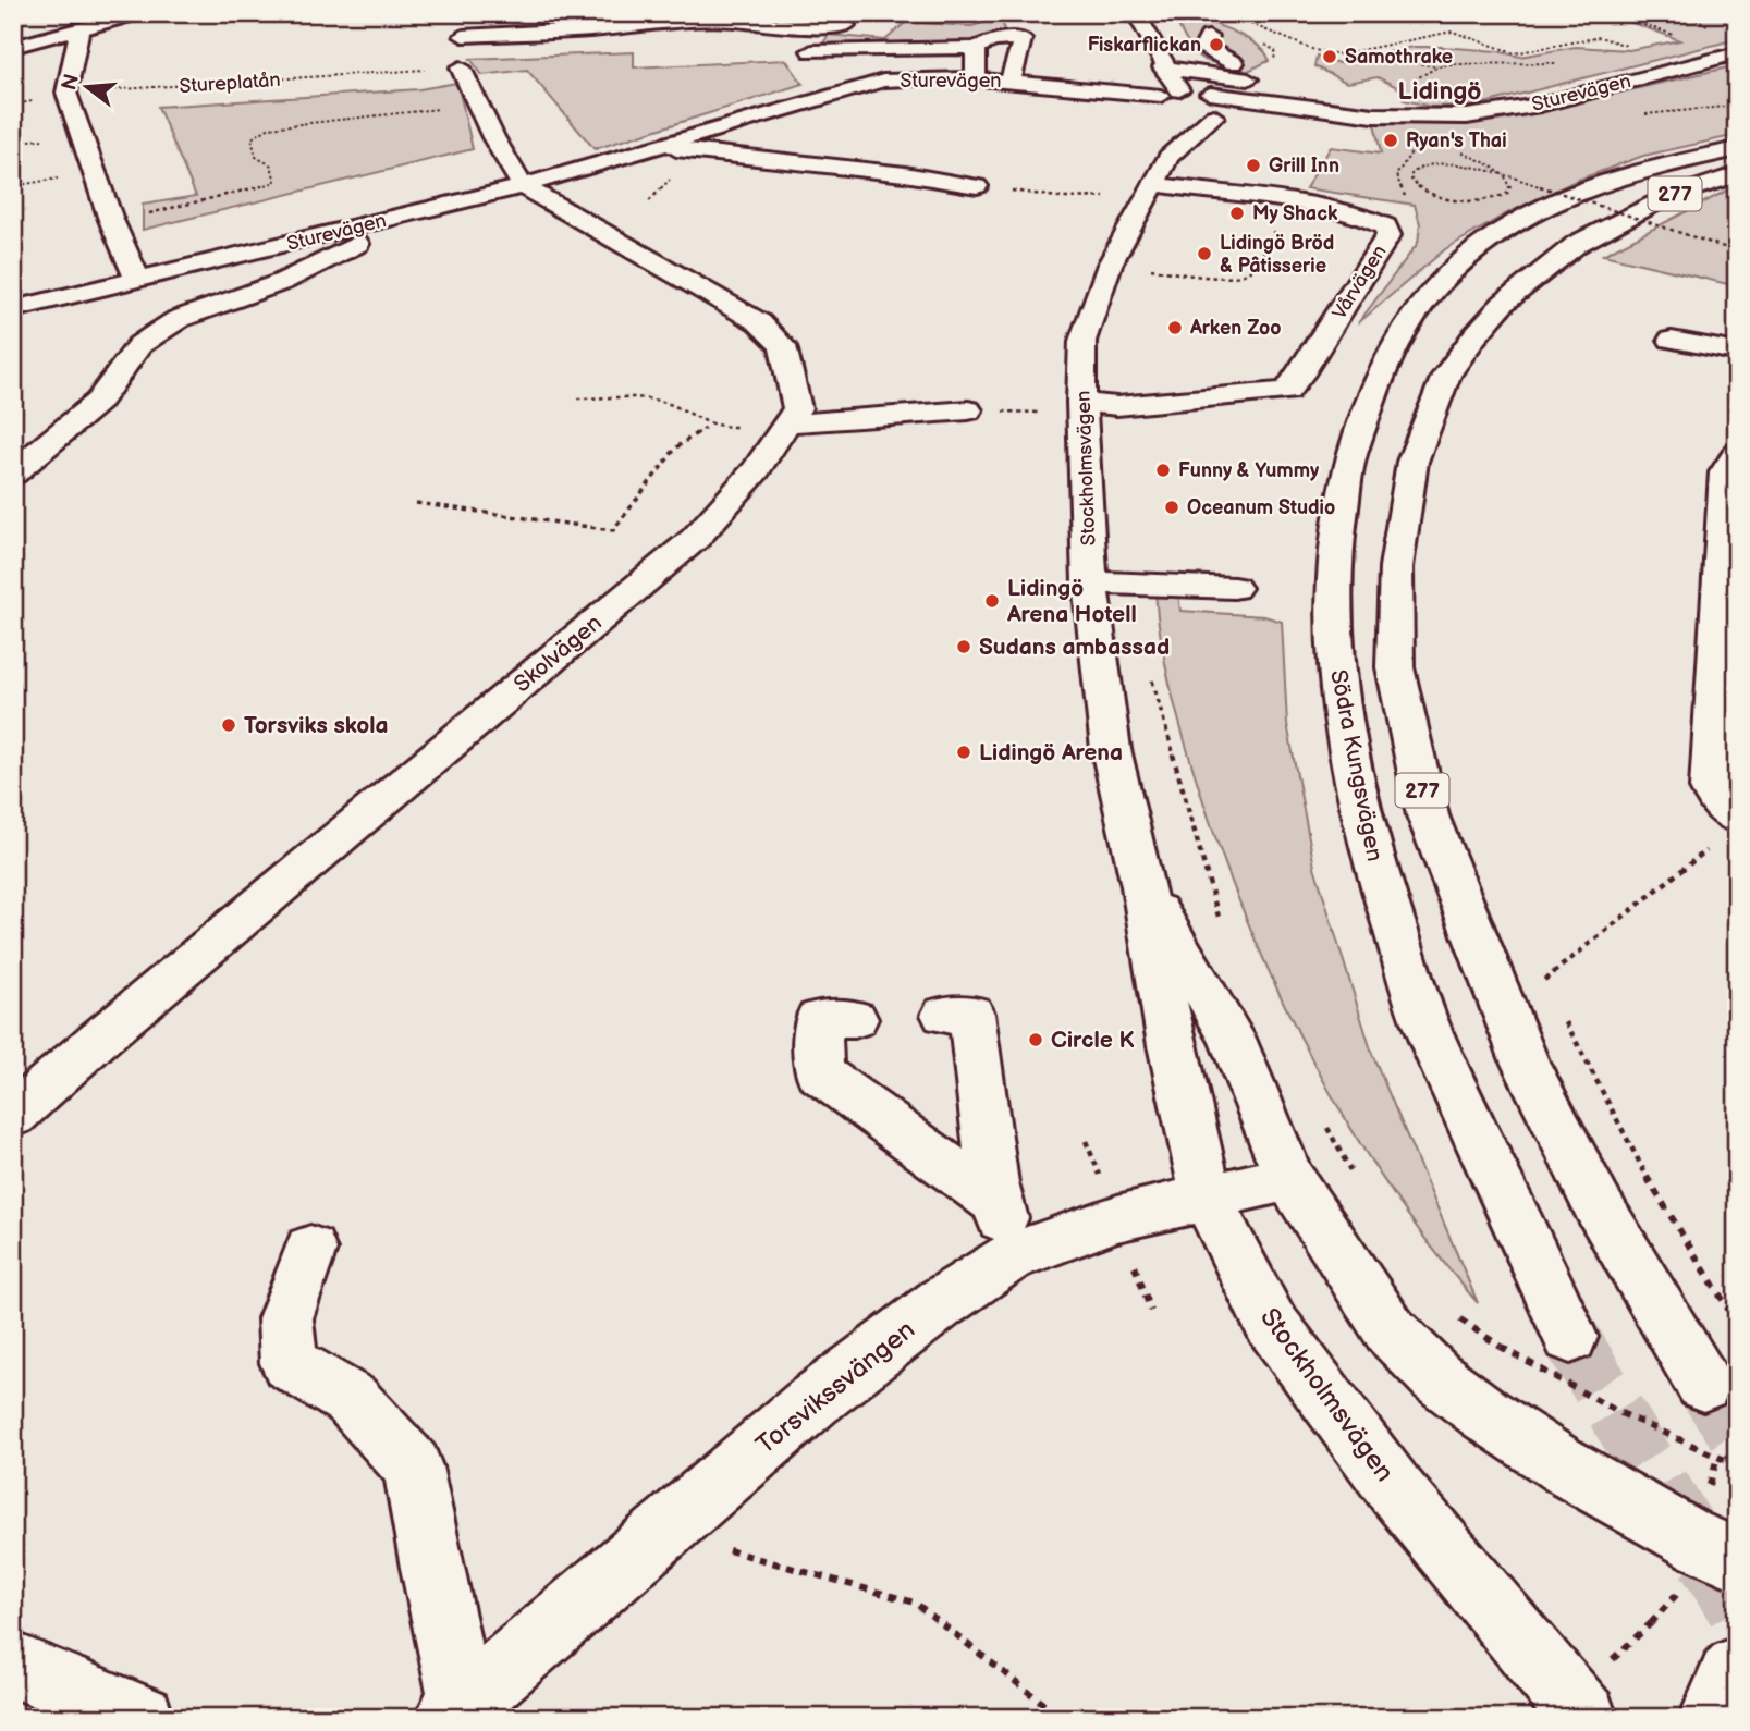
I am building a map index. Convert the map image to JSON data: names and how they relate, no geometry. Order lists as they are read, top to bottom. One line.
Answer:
{"streets":{"street":["Sturevägen","277","Vårvägen","Stockholmsvägen","Skolvägen","Södra Kungsvägen","Torsvikssvängen"],"path":["Stureplatån"]},"crossings":[["Sturevägen","Stockholmsvägen"],["Sturevägen","Skolvägen"],["Vårvägen","Stockholmsvägen"],["Stockholmsvägen","Torsvikssvängen"]],"districts":["Lidingö"],"places":["Fiskarflickan","Samothrake","Ryan's Thai","Grill Inn","My Shack","Lidingö Bröd & Pâtisserie","Arken Zoo","Funny & Yummy","Oceanum Studio","Lidingö Arena Hotell","Sudans ambassad","Torsviks skola","Lidingö Arena","Circle K"],"north":"left"}
